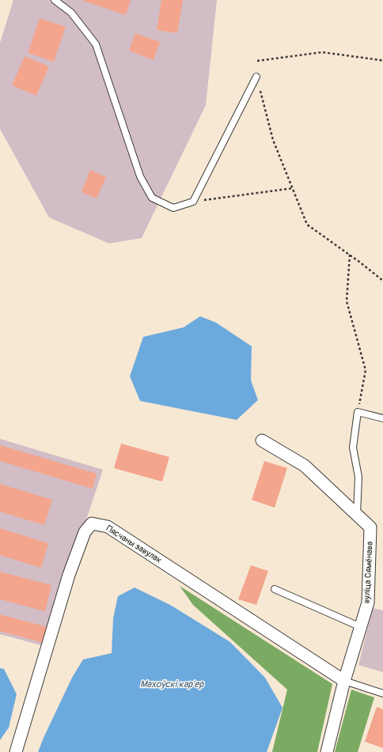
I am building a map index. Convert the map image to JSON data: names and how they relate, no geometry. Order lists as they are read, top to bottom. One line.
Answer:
{"streets":{"street":["Пясчаны завулак","вуліца Сямёнава"]},"crossings":[["Пясчаны завулак","вуліца Сямёнава"]],"water":["Махоўскі кар'ер"]}
